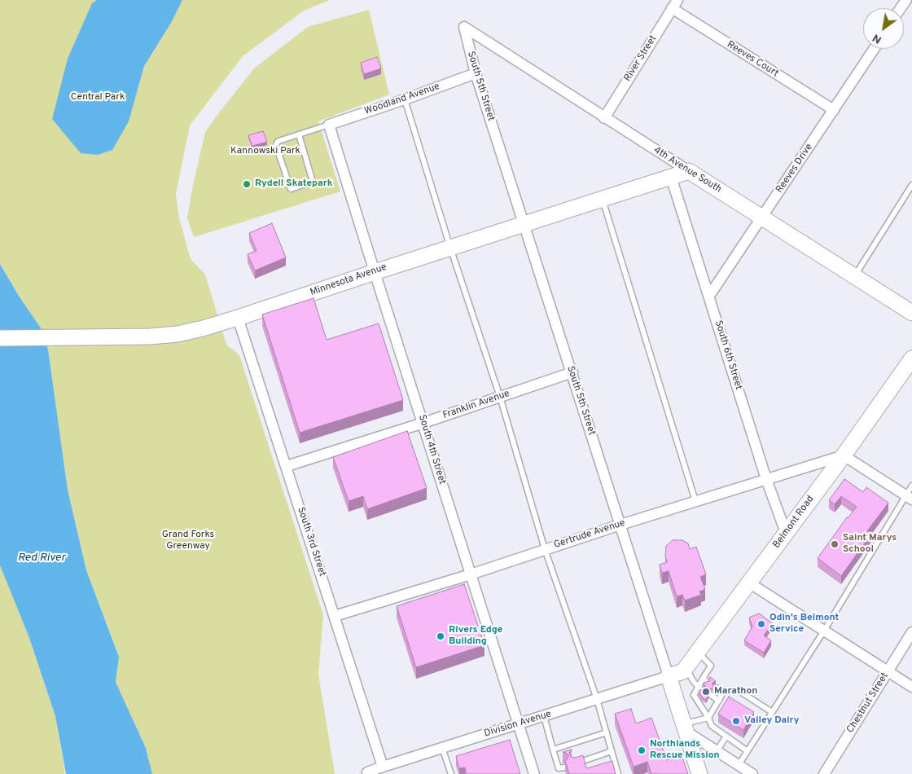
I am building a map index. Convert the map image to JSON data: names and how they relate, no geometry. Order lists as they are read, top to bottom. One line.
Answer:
{"streets":{"street":["River Street","Reeves Court","South 5th Street","Woodland Avenue","Reeves Drive","4th Avenue South","Minnesota Avenue","South 6th Street","Franklin Avenue","South 4th Street","Belmont Road","Gertrude Avenue","South 3rd Street","Chestnut Street","Division Avenue"]},"crossings":[["River Street","Reeves Court"],["River Street","4th Avenue South"],["Reeves Court","Reeves Drive"],["South 5th Street","Woodland Avenue"],["South 5th Street","4th Avenue South"],["South 5th Street","Minnesota Avenue"],["South 5th Street","Franklin Avenue"],["South 5th Street","Belmont Road"],["South 5th Street","Gertrude Avenue"],["South 5th Street","Division Avenue"],["Woodland Avenue","South 4th Street"],["Reeves Drive","4th Avenue South"],["Reeves Drive","South 6th Street"],["4th Avenue South","Minnesota Avenue"],["Minnesota Avenue","South 6th Street"],["Minnesota Avenue","South 4th Street"],["Minnesota Avenue","South 3rd Street"],["South 6th Street","Belmont Road"],["South 6th Street","Gertrude Avenue"],["Franklin Avenue","South 4th Street"],["Franklin Avenue","South 3rd Street"],["South 4th Street","Gertrude Avenue"],["South 4th Street","Division Avenue"],["Belmont Road","Gertrude Avenue"],["Belmont Road","Division Avenue"],["Gertrude Avenue","South 3rd Street"],["South 3rd Street","Division Avenue"]],"water":["Red River"],"parks":["Central Park","Kannowski Park","Grand Forks Greenway"],"places":["Rydell Skatepark","Saint Marys School","Odin's Belmont Service","Rivers Edge Building","Marathon","Valley Dairy","Northlands Rescue Mission"],"north":"bottom left"}
